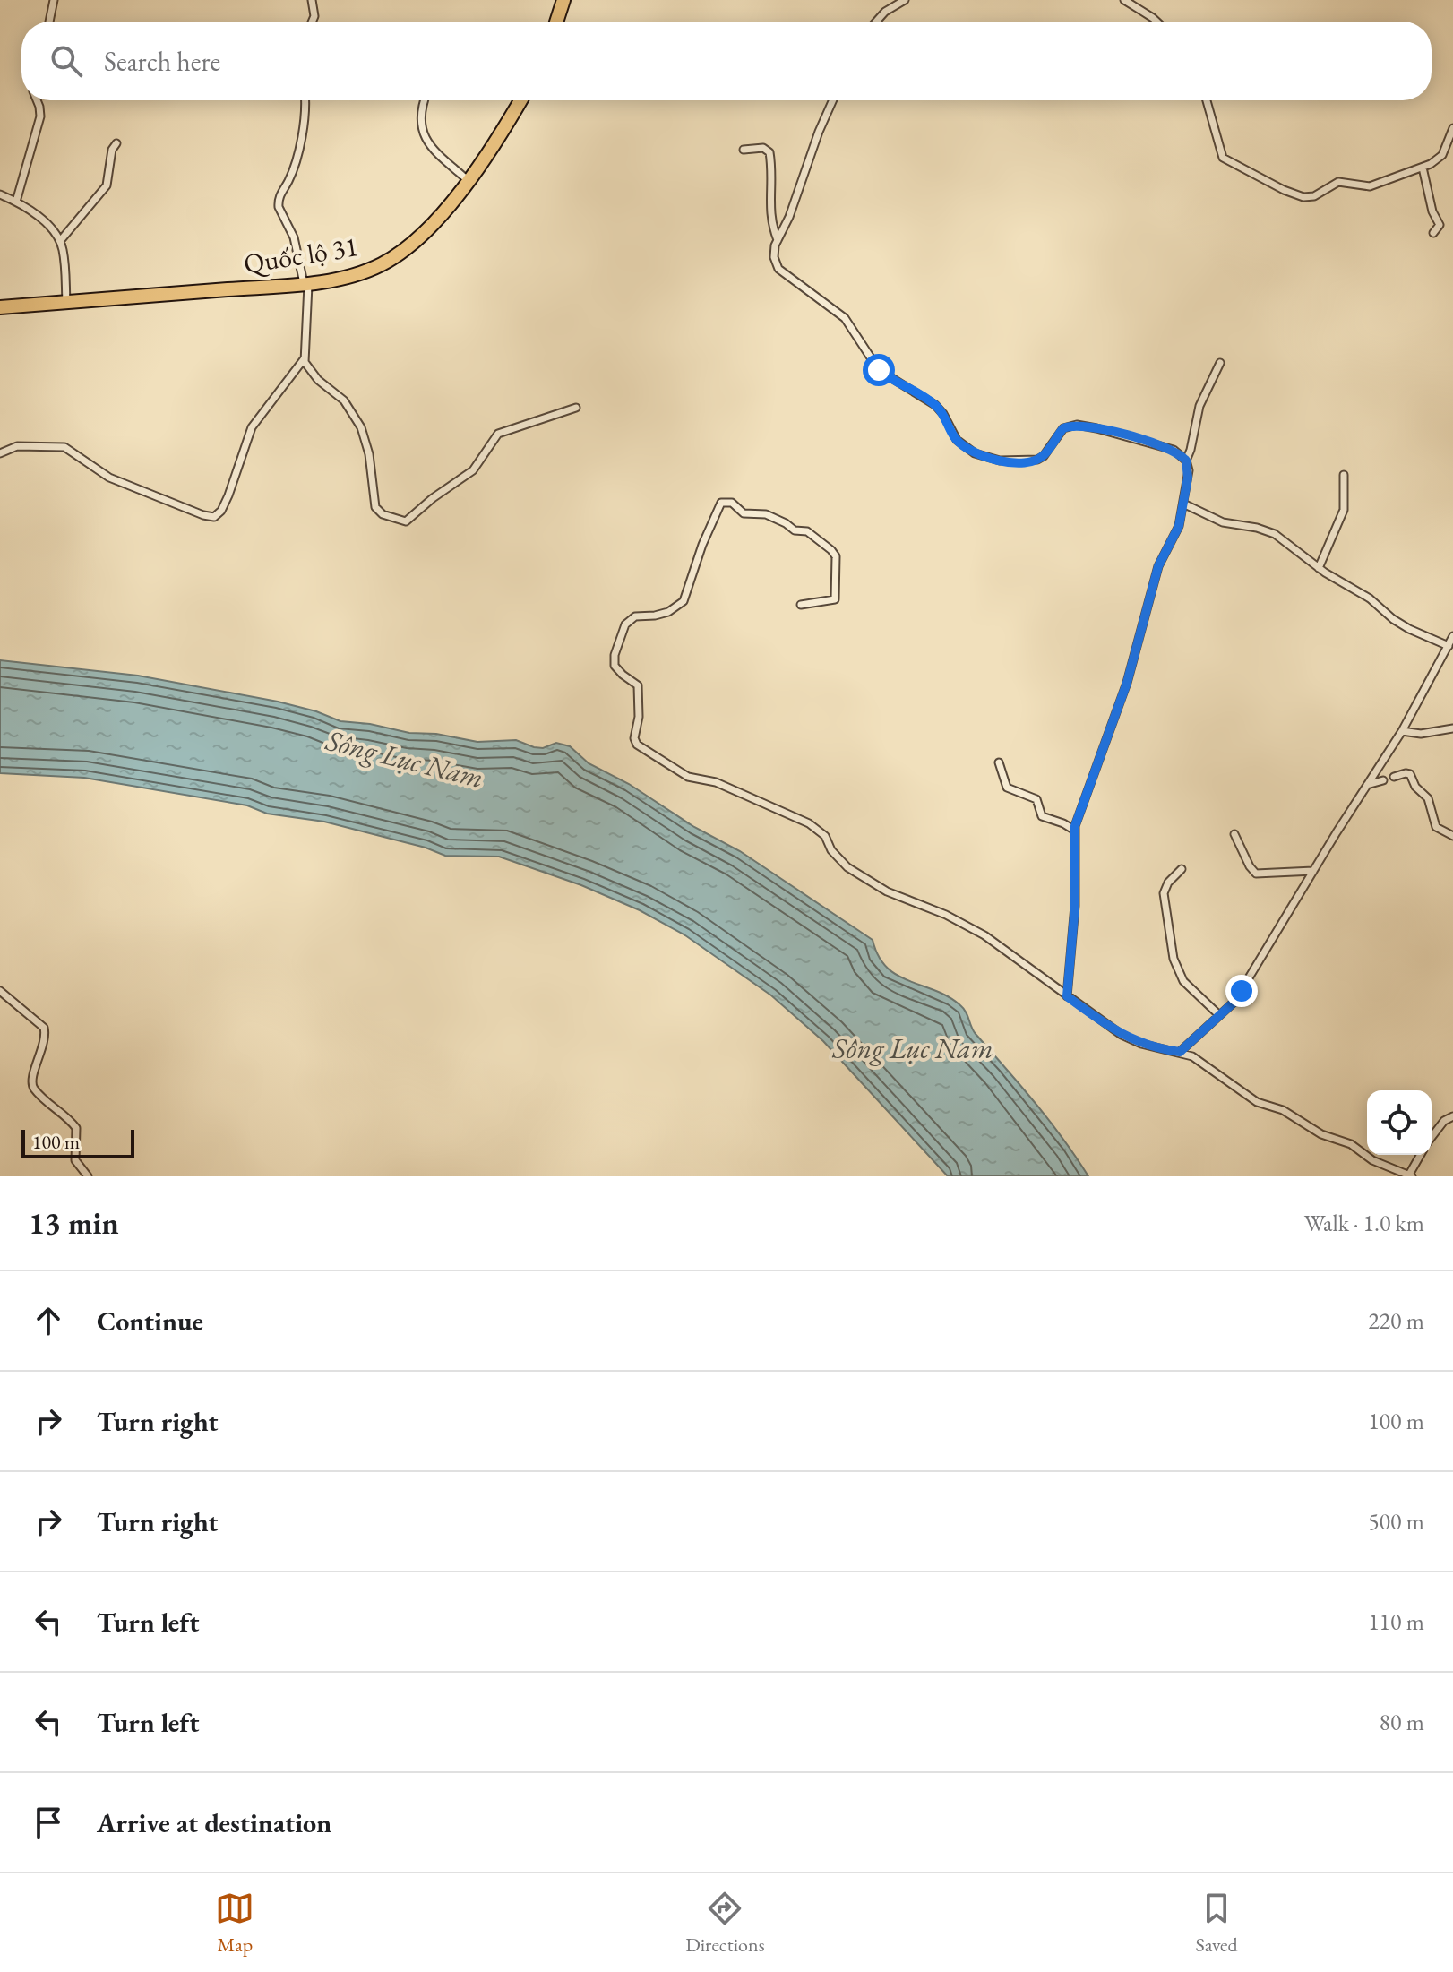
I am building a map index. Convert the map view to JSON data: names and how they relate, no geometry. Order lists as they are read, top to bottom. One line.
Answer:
{"streets":{"highway":["Quốc lộ 31"]},"water":["Sông Lục Nam"],"scale_bar":"100 m","page":{"search":"Search here","scale":"100 m","heading":["13 min","Walk · 1.0 km"],"list":[["Continue","220 m"],["Turn right","100 m"],["Turn right","500 m"],["Turn left","110 m"],["Turn left","80 m"],"Arrive at destination"],"nav":["Map","Directions","Saved"]}}
